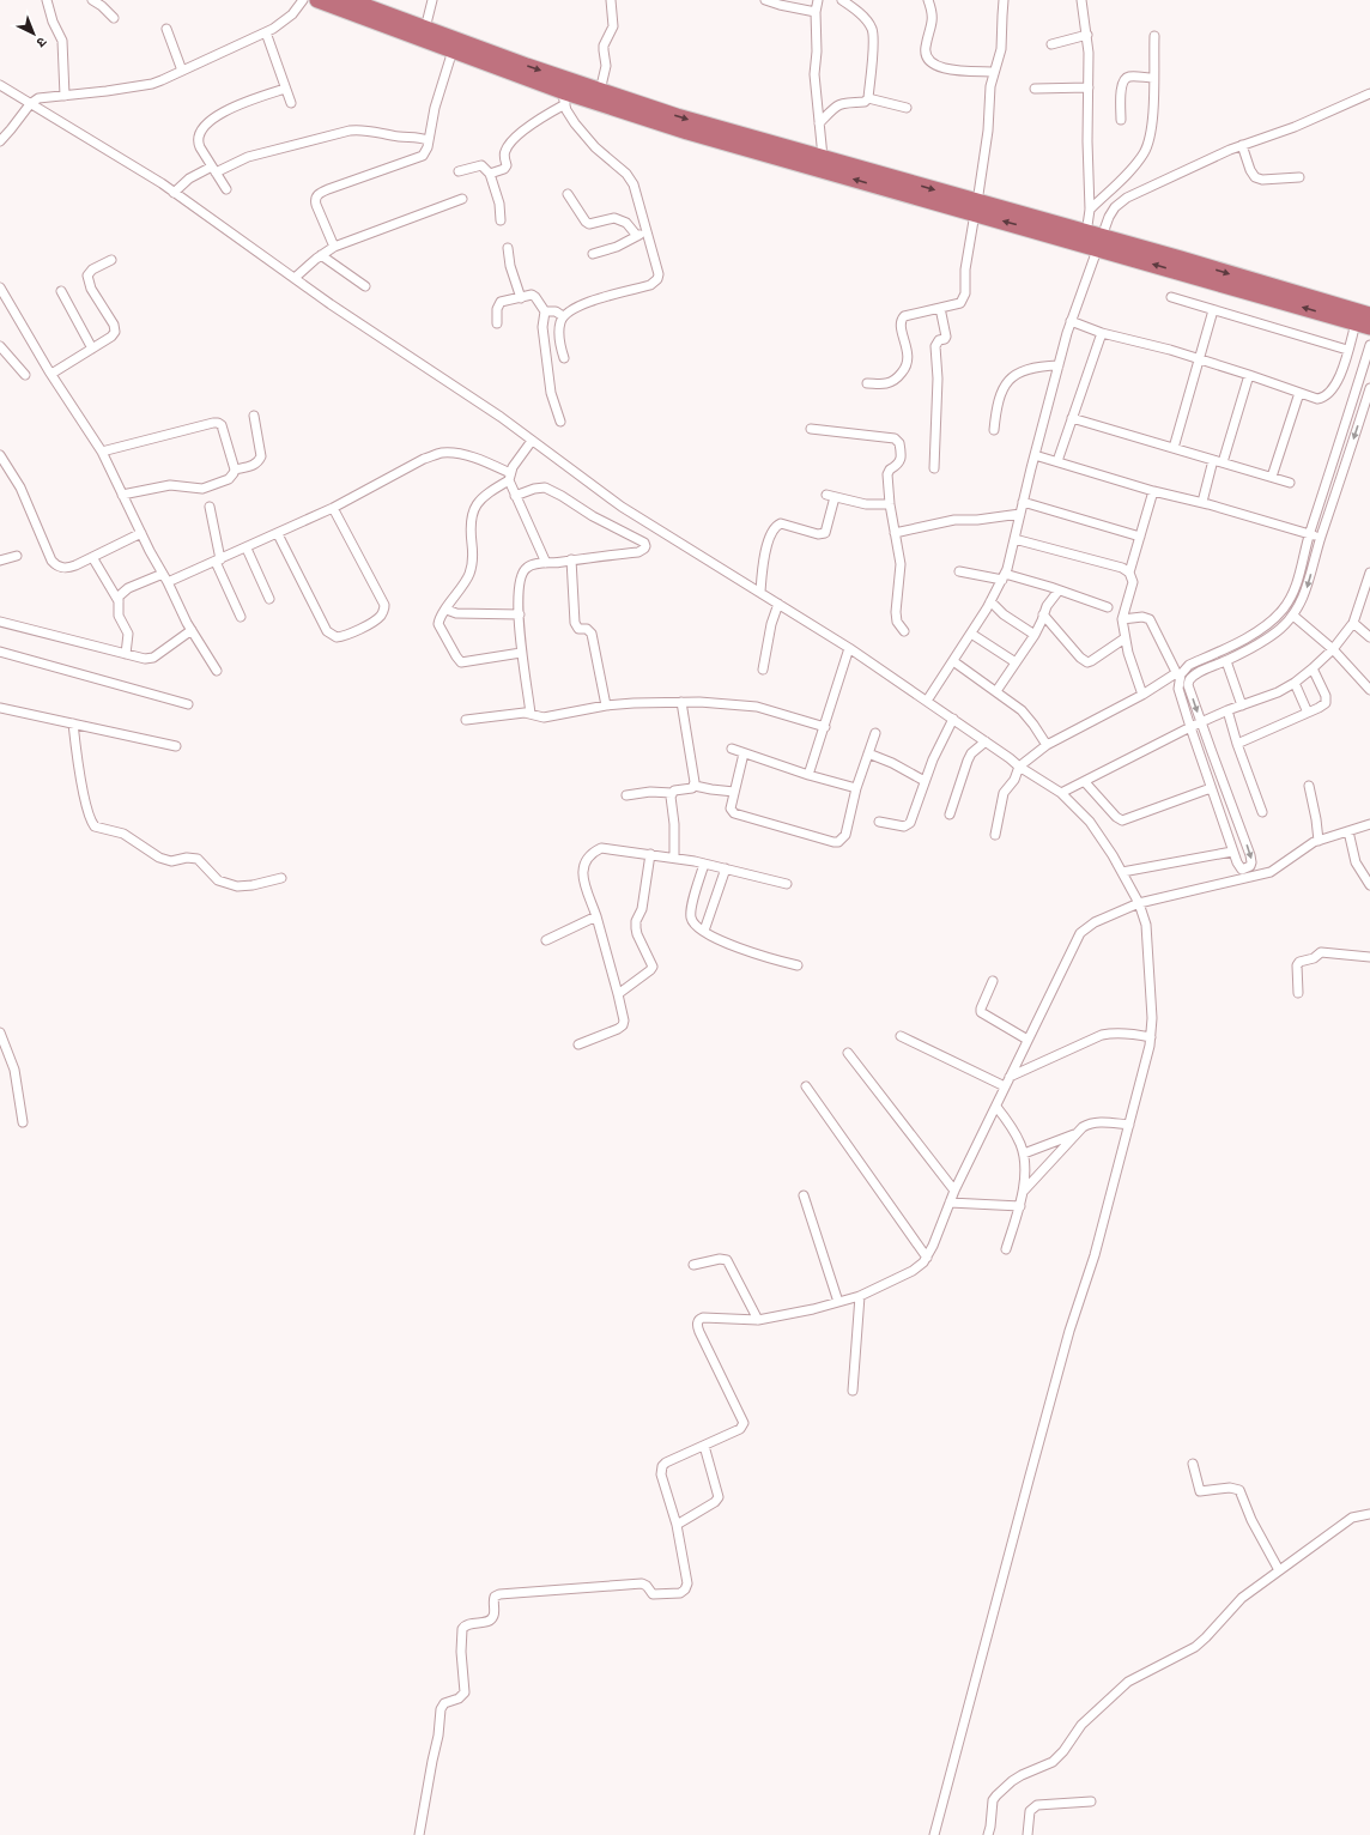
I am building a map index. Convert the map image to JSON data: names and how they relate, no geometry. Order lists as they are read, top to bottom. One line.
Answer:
{"north":"bottom right"}
